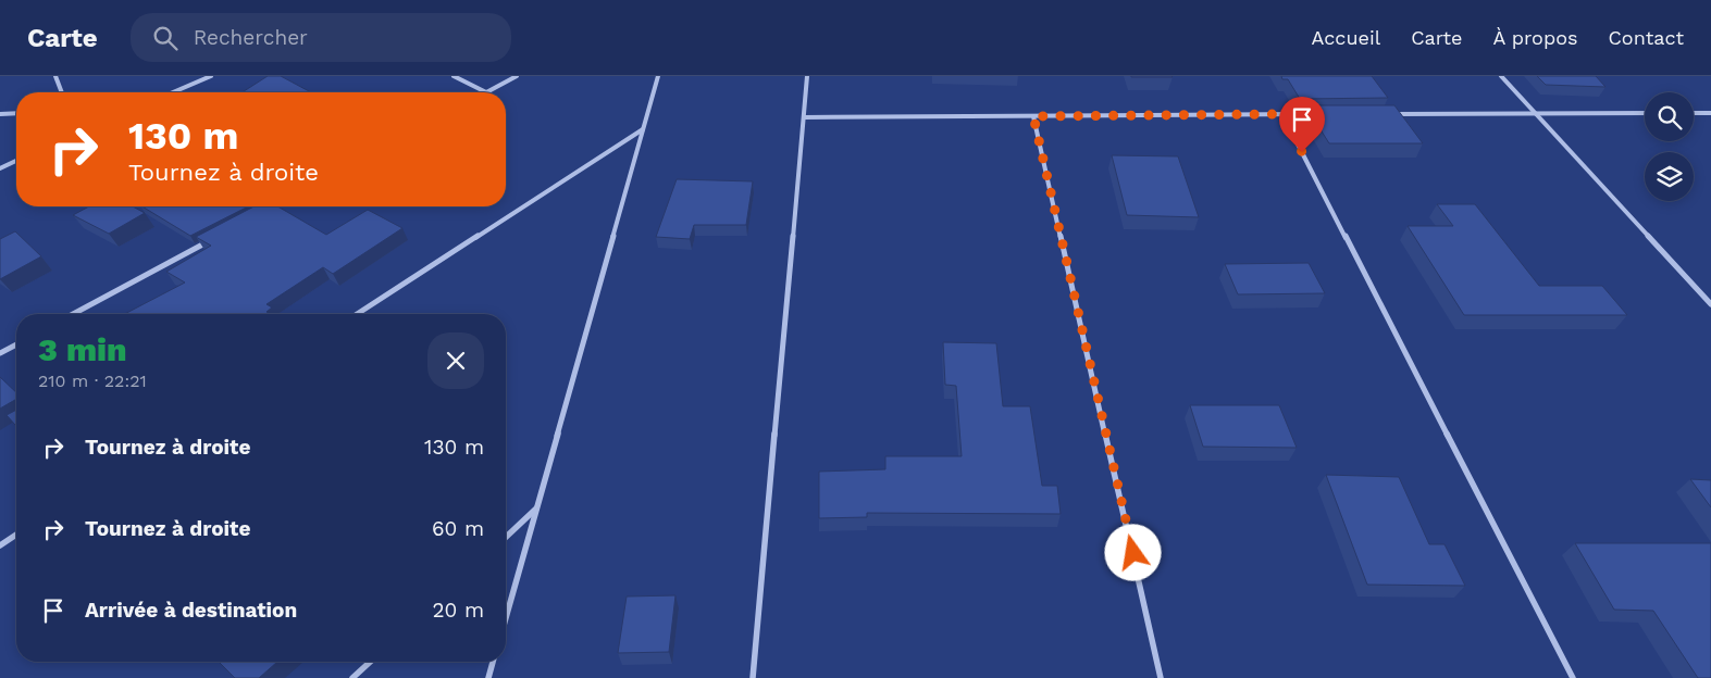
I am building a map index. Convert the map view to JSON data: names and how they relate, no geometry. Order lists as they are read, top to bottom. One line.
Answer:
{"page":{"header":"Carte","search":"Rechercher","nav":["Accueil","Carte","À propos","Contact"],"turn":["130 m","Tournez à droite"],"heading":["3 min","210 m · 22:21"],"list":[{"name":"Tournez à droite","value":"130 m"},{"name":"Tournez à droite","value":"60 m"},{"name":"Arrivée à destination","value":"20 m"}]}}
